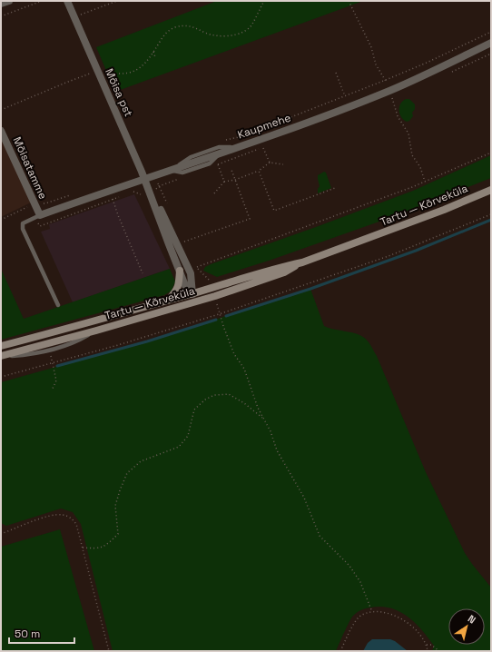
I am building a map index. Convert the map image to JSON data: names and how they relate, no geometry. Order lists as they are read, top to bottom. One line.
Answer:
{"streets":{"main road":["Tartu — Kõrveküla"],"street":["Mõisa pst","Kaupmehe","Mõisatamme"]},"crossings":[["Mõisa pst","Kaupmehe"],["Mõisa pst","Tartu — Kõrveküla"],["Kaupmehe","Mõisatamme"]],"scale_bar":"50 m","north":"top right"}
